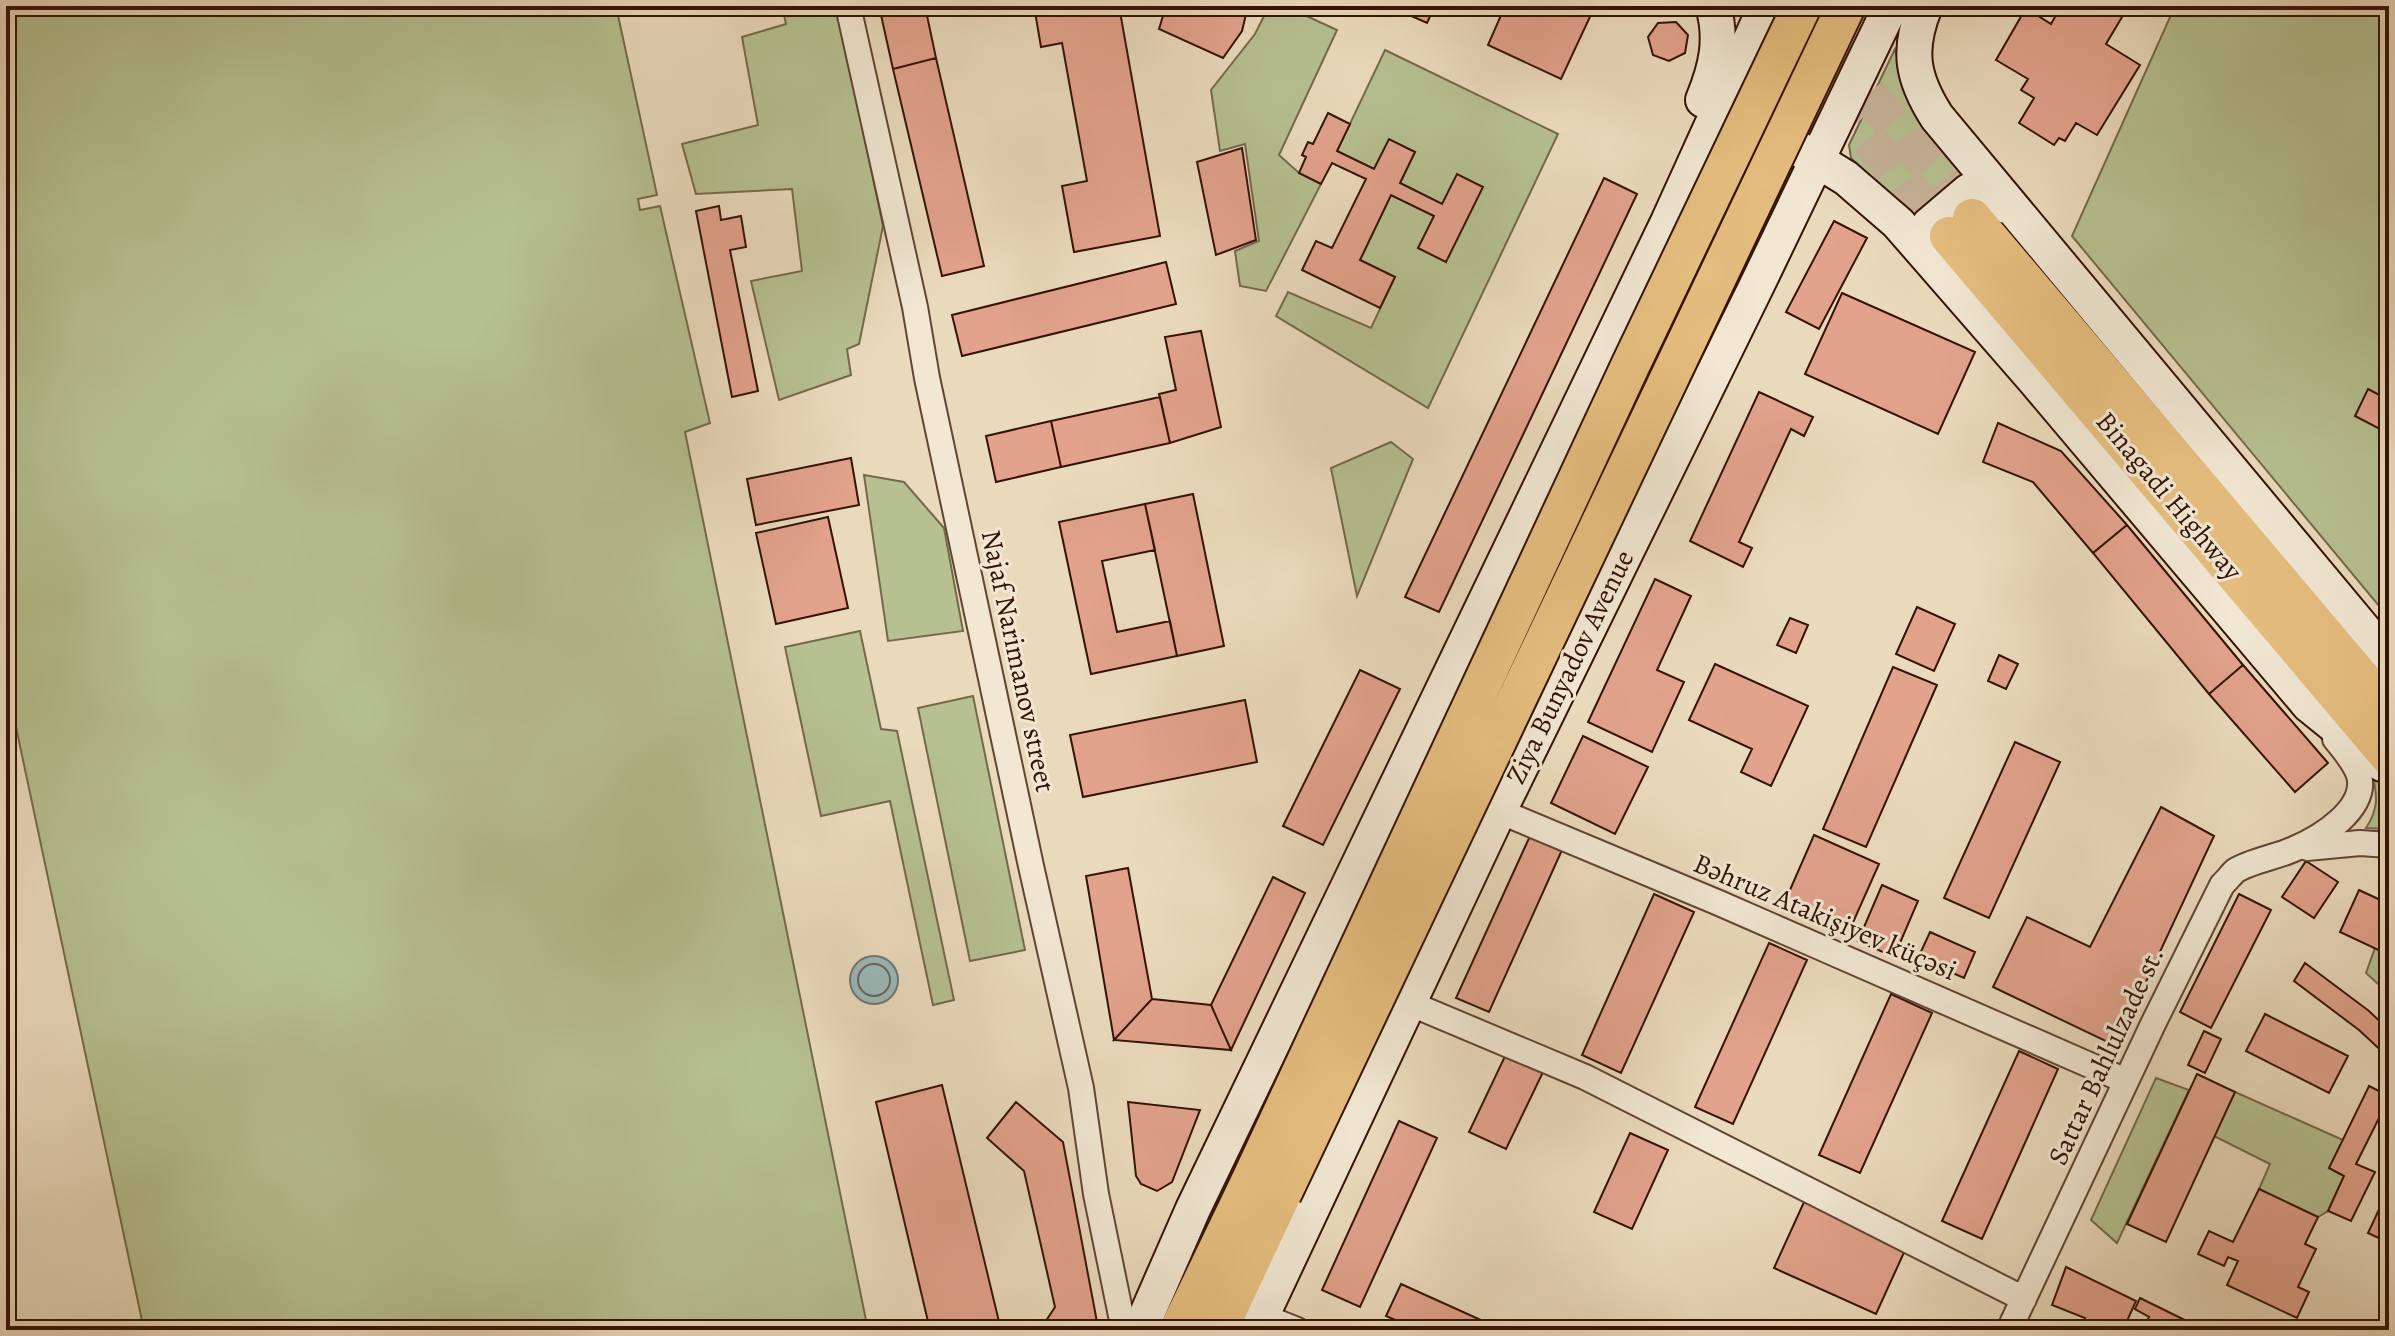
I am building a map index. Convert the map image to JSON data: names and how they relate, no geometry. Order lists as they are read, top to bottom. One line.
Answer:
{"streets":{"main road":["Binagadi Highway","Ziya Bunyadov Avenue"],"street":["Najaf Narimanov street","Bəhruz Atakişiyev küçəsi","Sattar Bahlulzade st."]},"crossings":[["Ziya Bunyadov Avenue","Bəhruz Atakişiyev küçəsi"],["Bəhruz Atakişiyev küçəsi","Sattar Bahlulzade st."]]}
